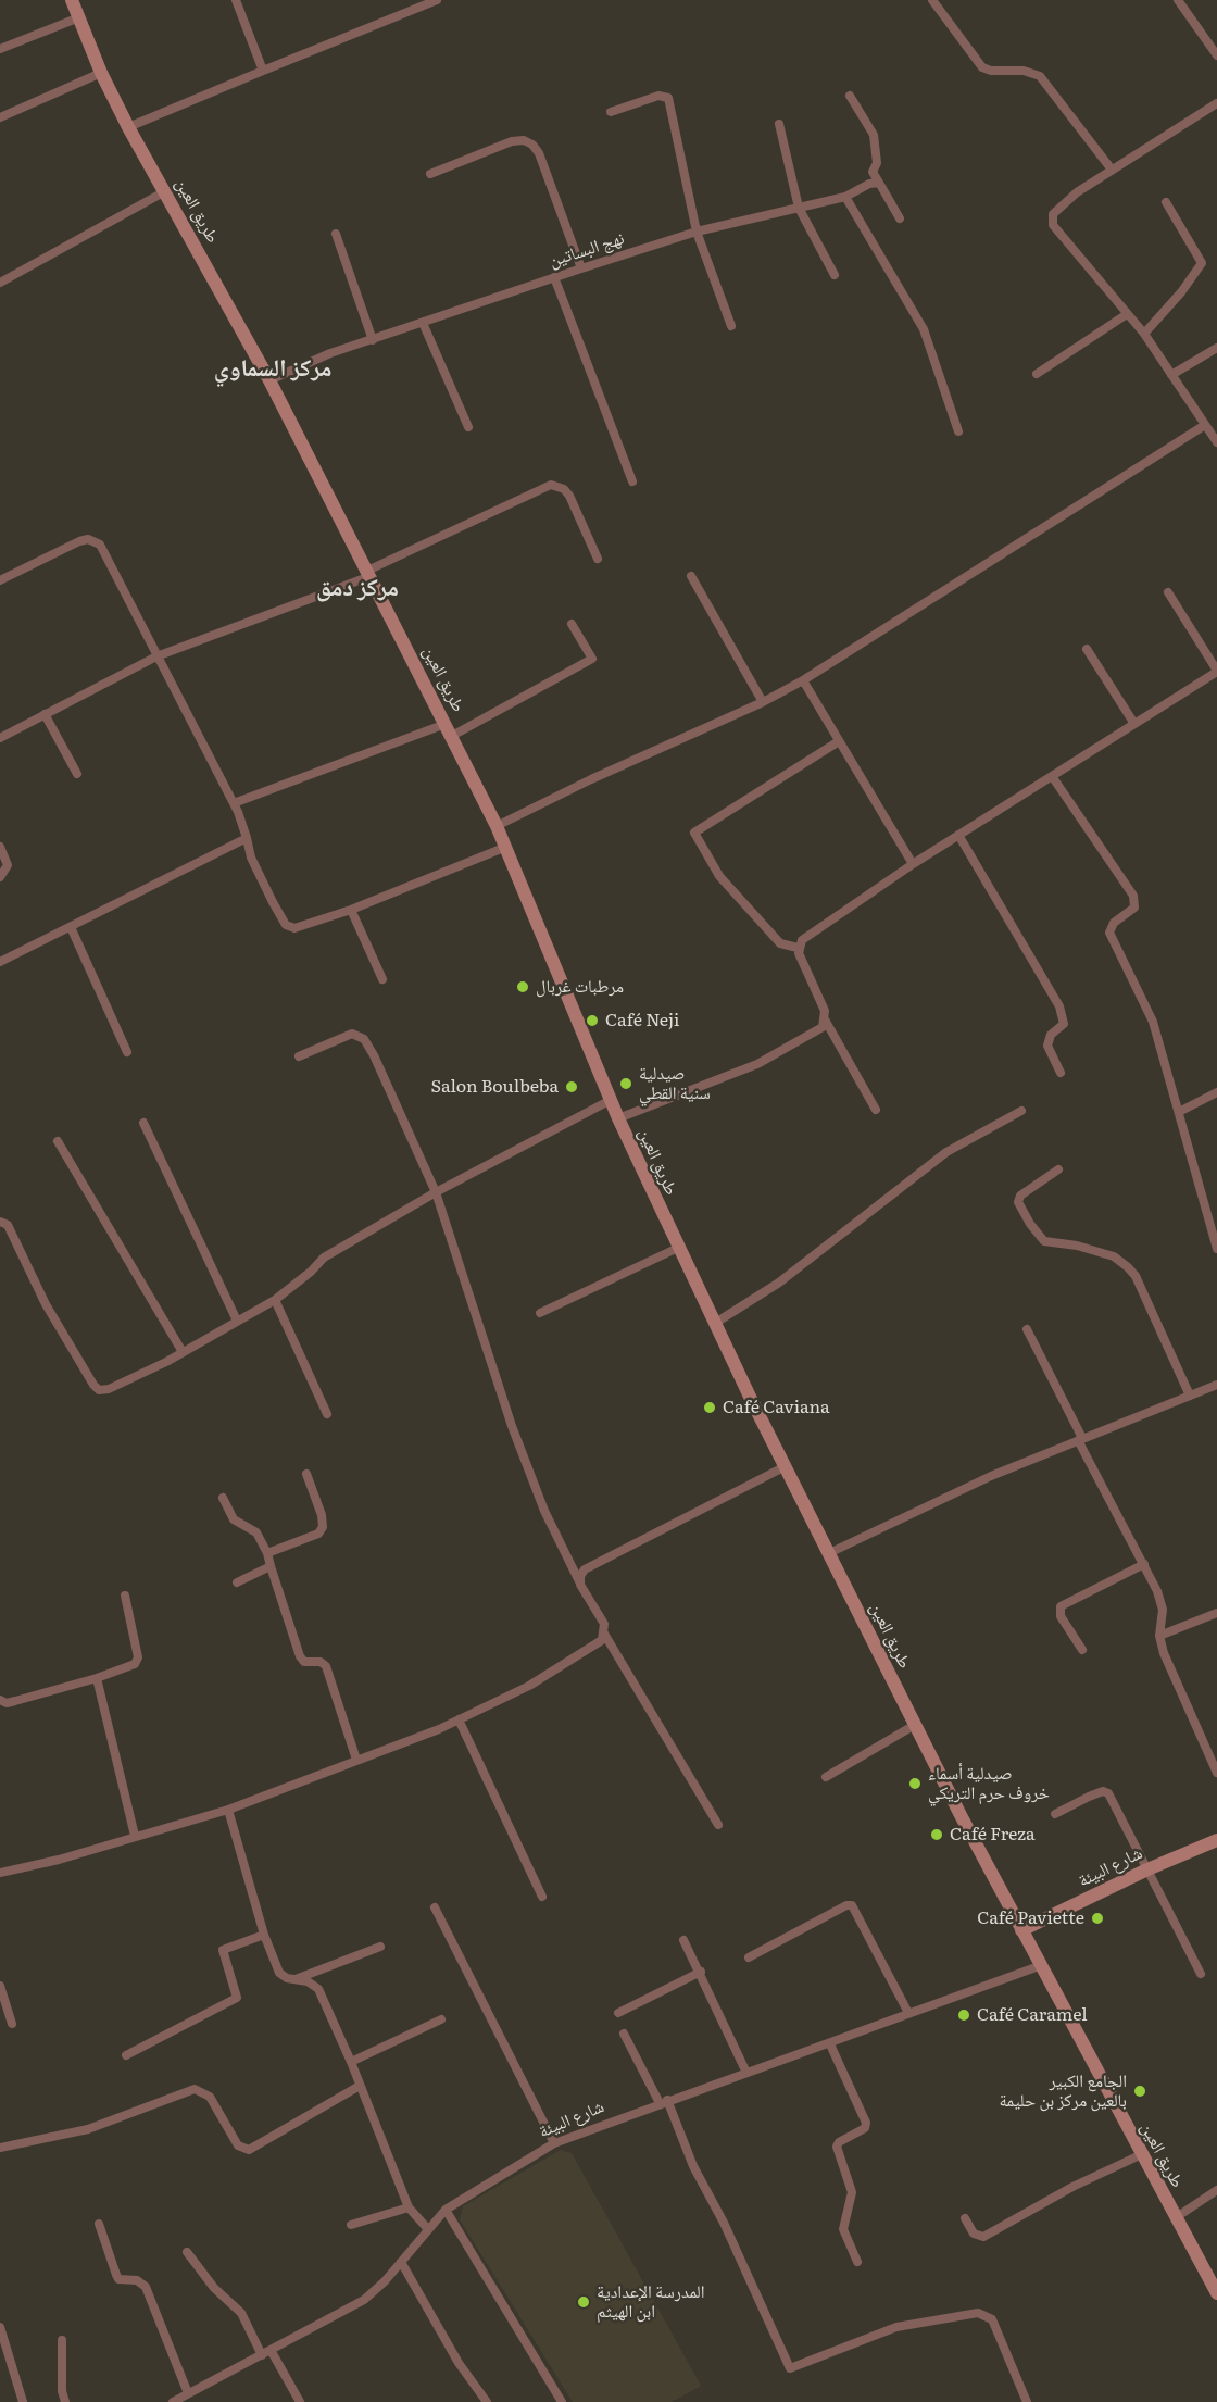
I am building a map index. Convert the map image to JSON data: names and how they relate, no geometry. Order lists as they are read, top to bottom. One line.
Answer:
{"streets":{"main road":["طريق العين","شارع البيئة"],"street":["نهج البساتين"]},"crossings":[["طريق العين","نهج البساتين"],["طريق العين","شارع البيئة"]],"districts":["مركز السماوي","مركز دمق"],"places":["مرطبات غربال","Café Neji","صيدلية سنية القطي","Salon Boulbeba","Café Caviana","صيدلية أسماء خروف حرم التريكي","Café Freza","Café Paviette","Café Caramel","الجامع الكبير بالعين مركز بن حليمة","المدرسة الإعدادية ابن الهيثم"]}
